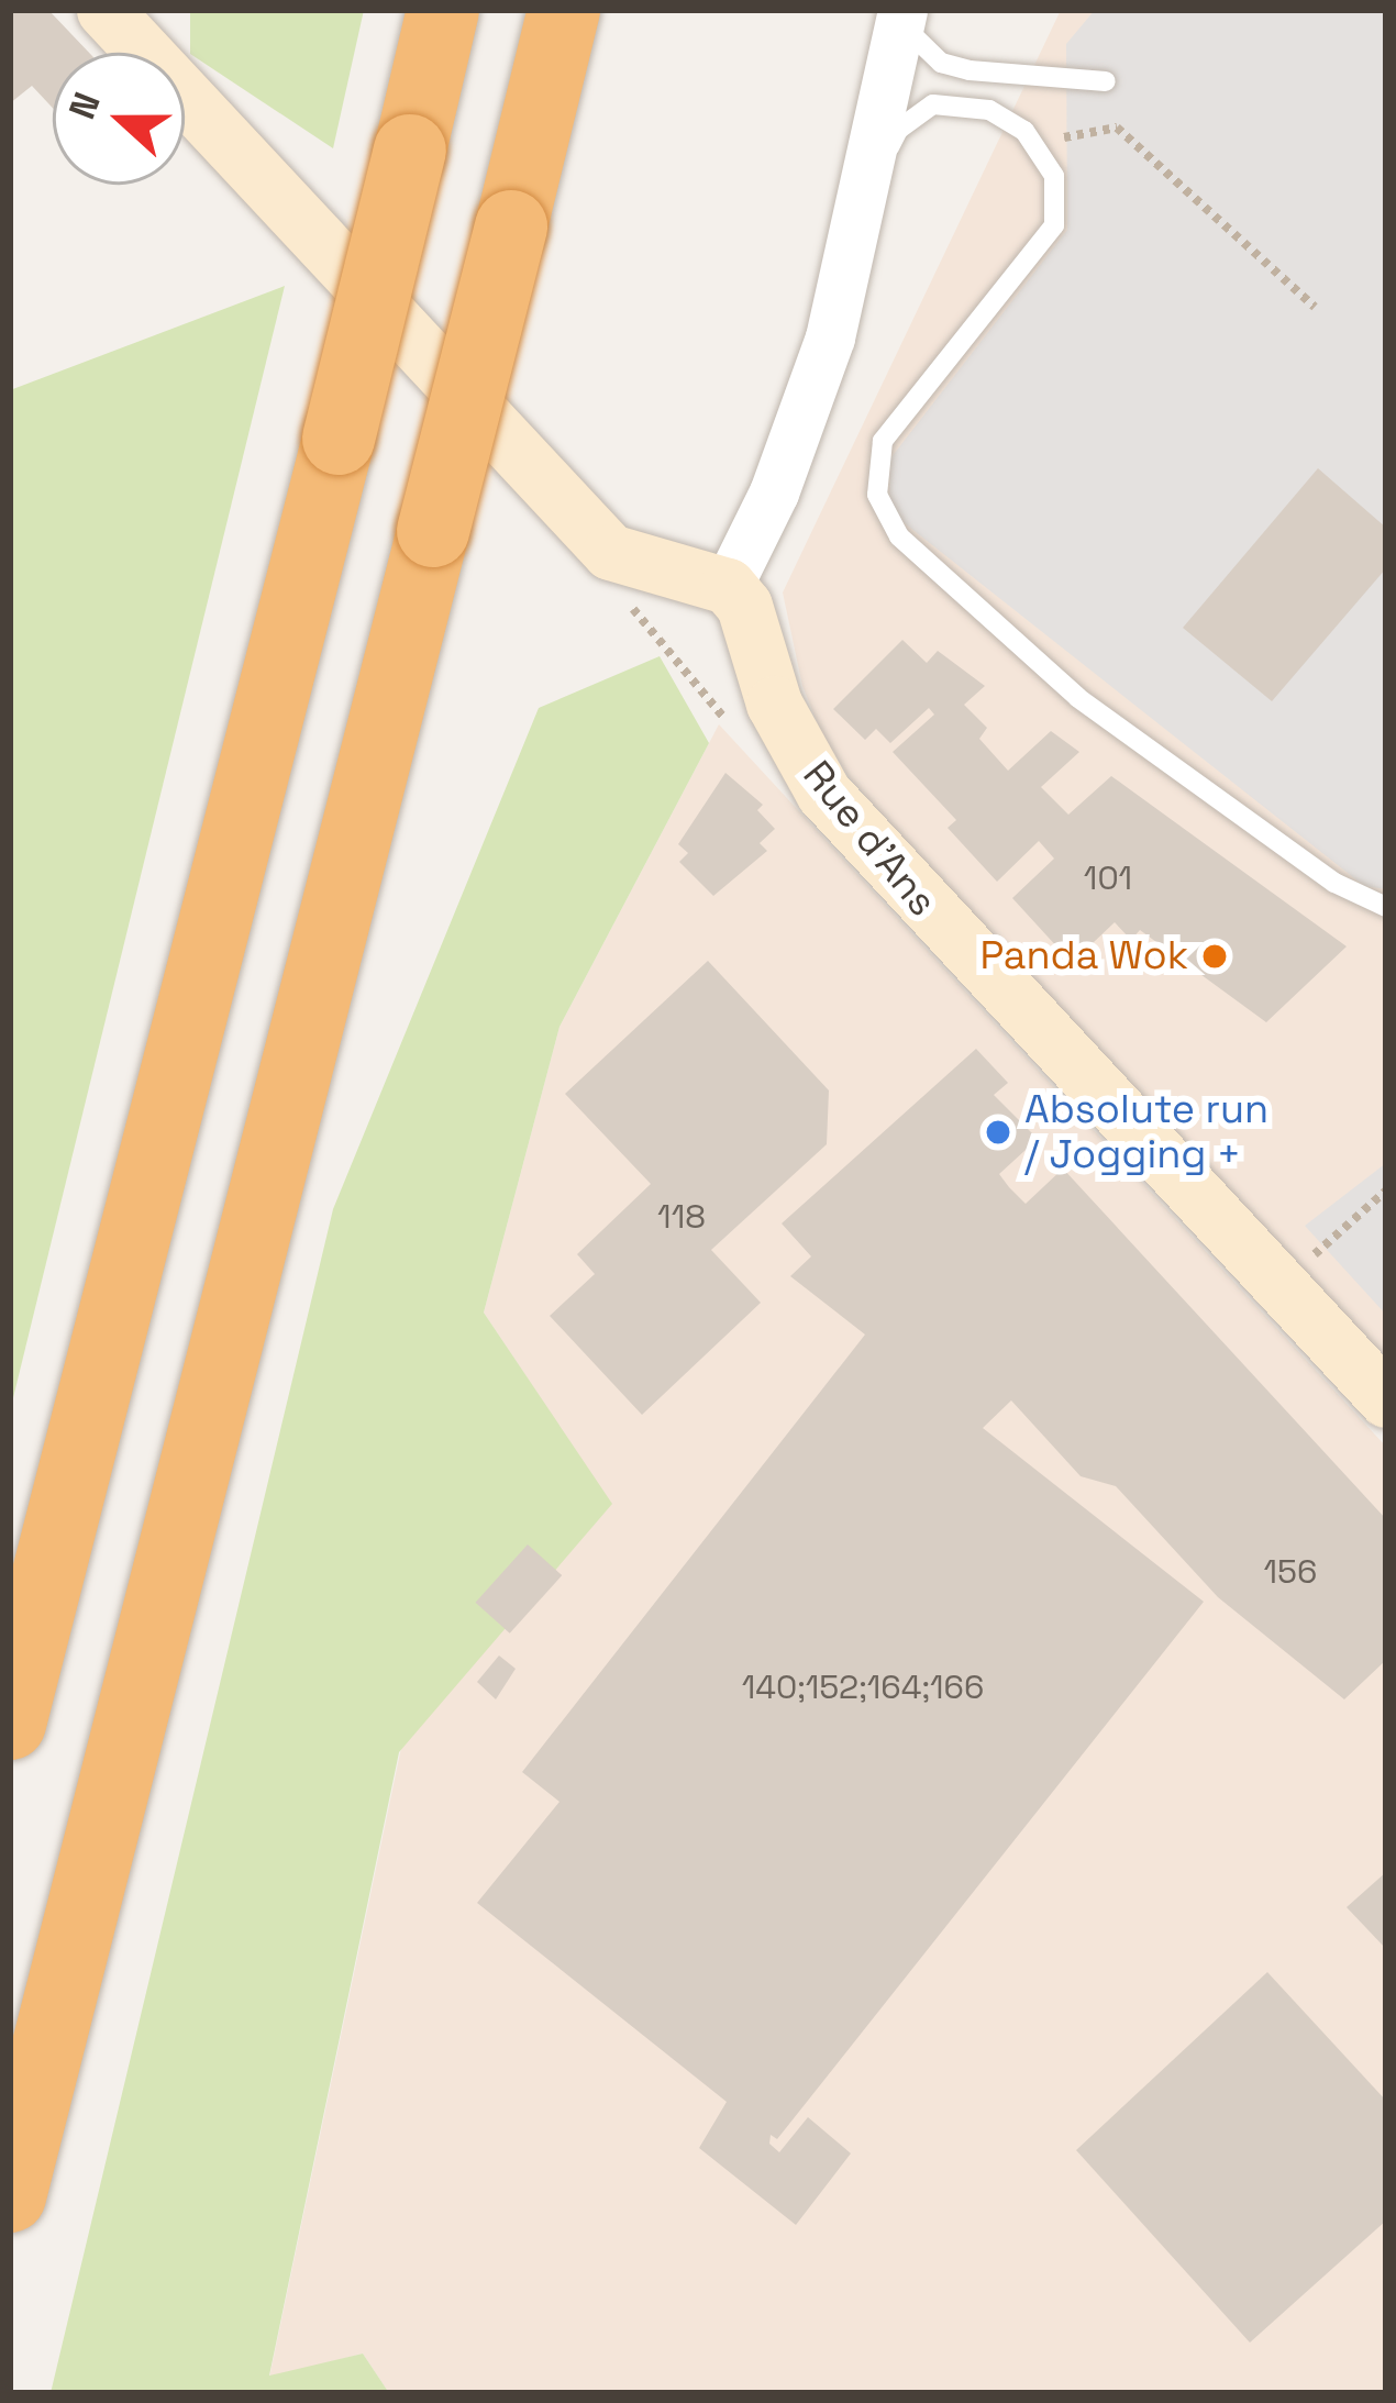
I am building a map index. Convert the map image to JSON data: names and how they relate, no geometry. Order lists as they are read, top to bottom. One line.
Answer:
{"streets":{"main road":["Rue d'Ans"]},"places":["Panda Wok","Absolute run / Jogging +"],"house_numbers":["101","118","156","140;152;164;166"],"north":"left"}
